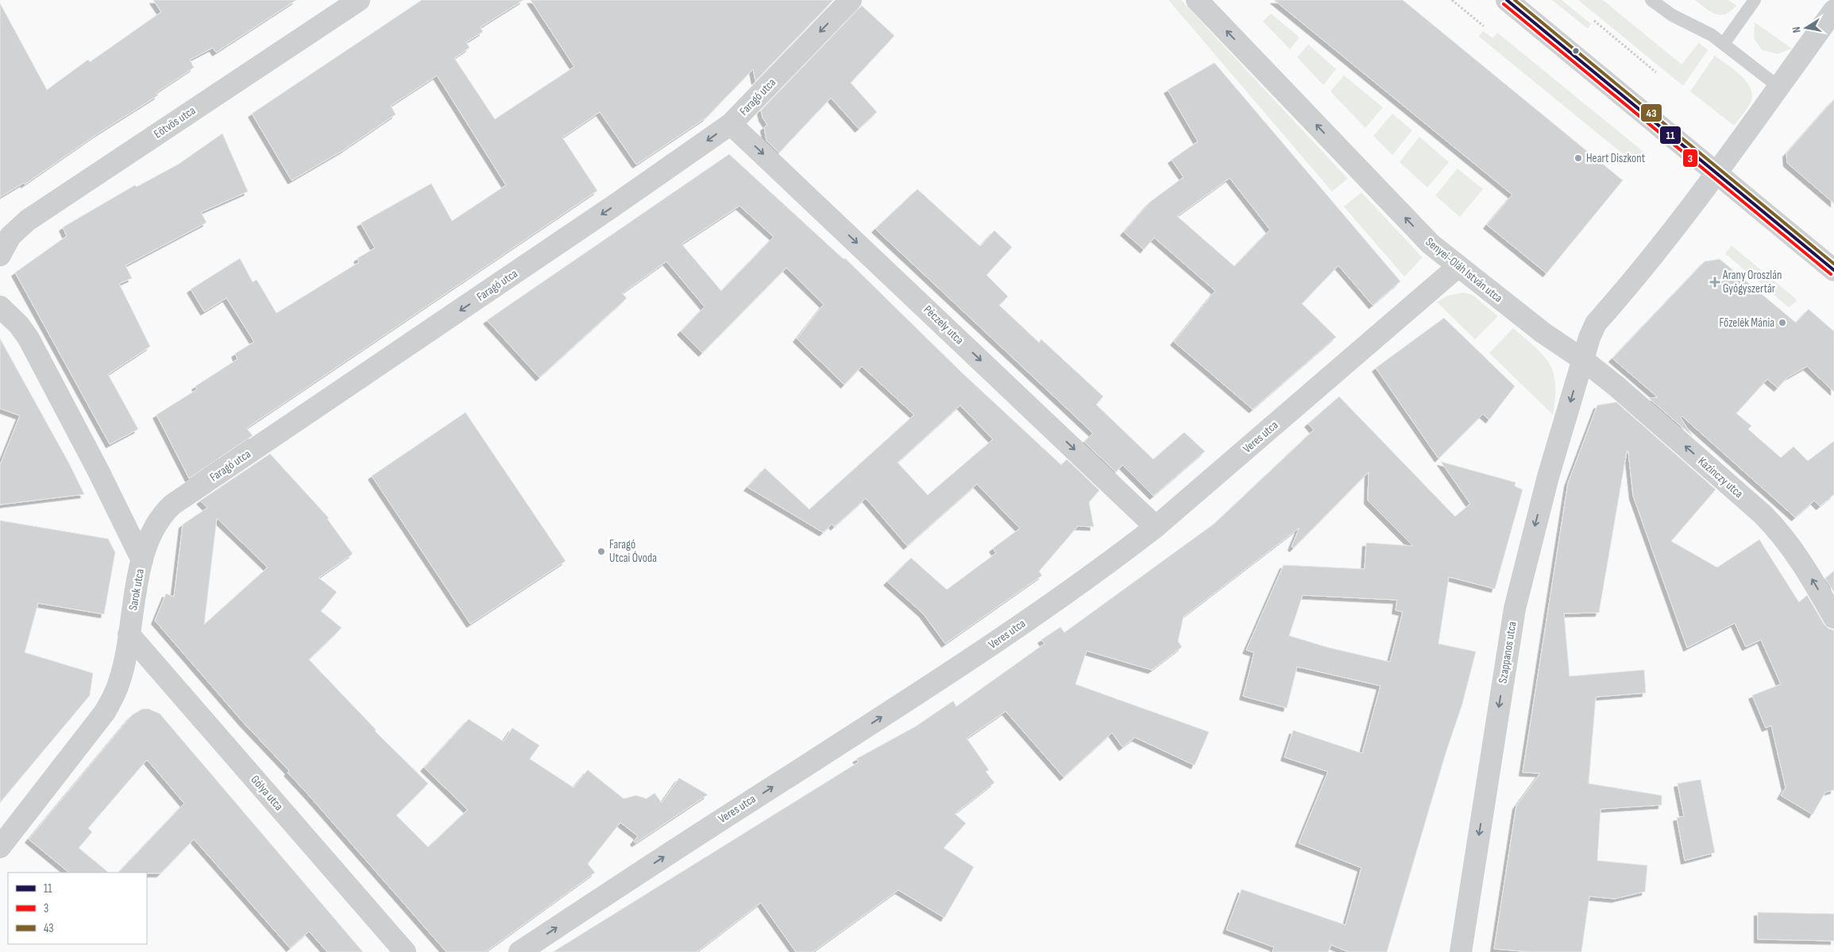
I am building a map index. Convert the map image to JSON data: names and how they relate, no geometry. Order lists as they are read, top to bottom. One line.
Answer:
{"streets":{"street":["Faragó utca","Eötvös utca","Senyei-Oláh István utca","Péczely utca","Veres utca","Kazinczy utca","Sarok utca","Szappanos utca","Gólya utca"]},"crossings":[["Faragó utca","Péczely utca"],["Faragó utca","Sarok utca"],["Senyei-Oláh István utca","Veres utca"],["Senyei-Oláh István utca","Kazinczy utca"],["Senyei-Oláh István utca","Szappanos utca"],["Péczely utca","Veres utca"],["Kazinczy utca","Szappanos utca"],["Sarok utca","Gólya utca"]],"one_way":["Faragó utca","Senyei-Oláh István utca","Péczely utca","Veres utca","Kazinczy utca","Szappanos utca"],"places":{"other":["Heart Diszkont","Főzelék Mánia","Faragó Utcai Óvoda"],"health":["Arany Oroszlán Gyógyszertár"]},"lines":["transit line 11","transit line 43","transit line 3"],"legend":["11","3","43"],"north":"left"}
